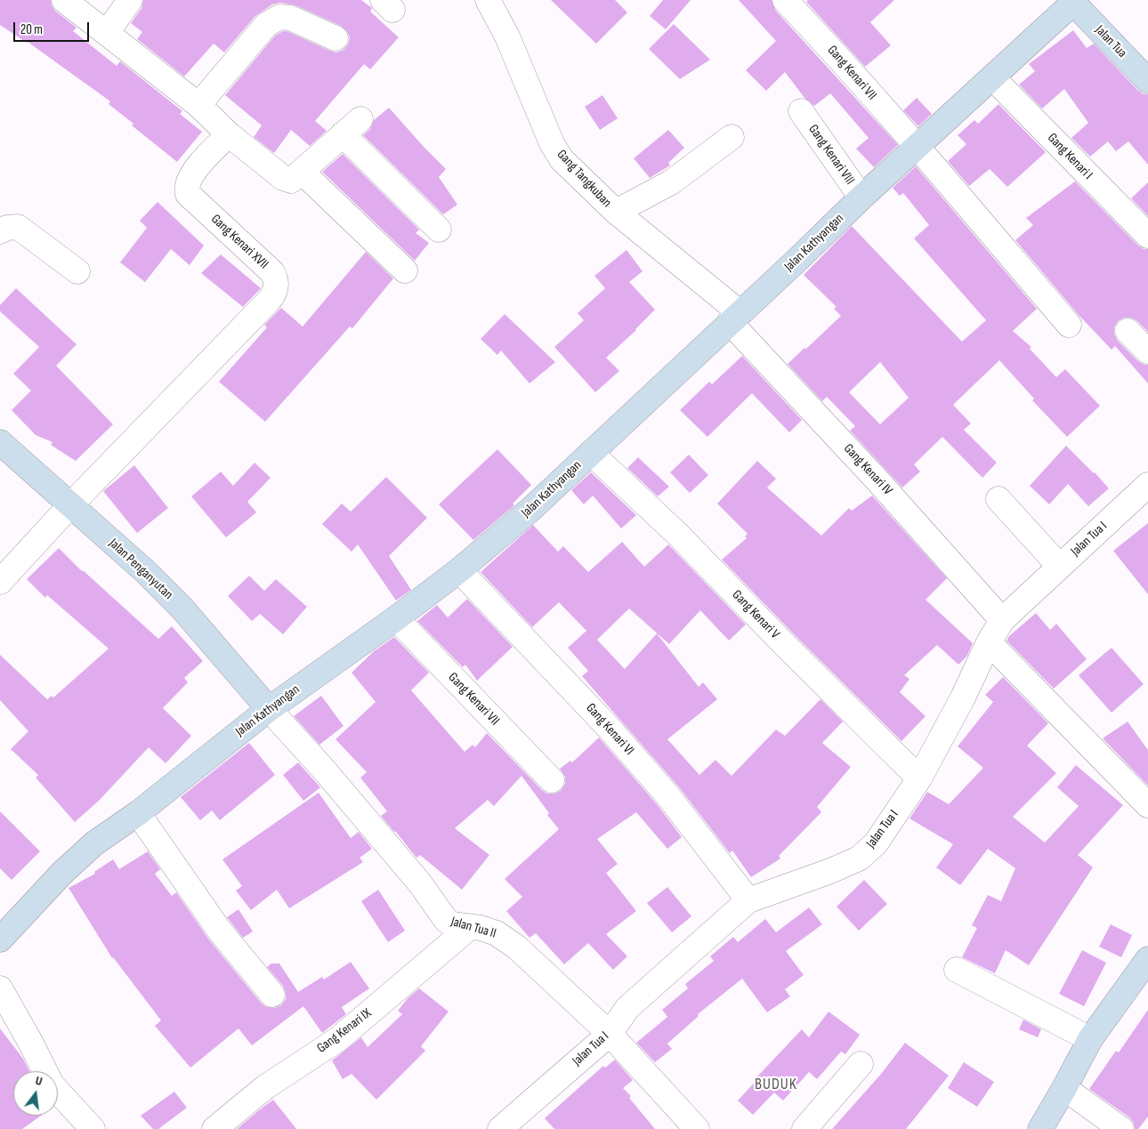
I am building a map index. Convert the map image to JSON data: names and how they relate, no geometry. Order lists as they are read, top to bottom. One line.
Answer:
{"streets":{"street":["Jalan Tua","Gang Kenari VII","Gang Kenari VIII","Gang Kenari I","Gang Tangkuban","Gang Kenari XVII","Jalan Kathyangan","Gang Kenari IV","Jalan Tua I","Jalan Penganyutan","Gang Kenari V","Gang Kenari VI","Jalan Tua II","Gang Kenari IX"]},"crossings":[["Jalan Tua","Jalan Kathyangan"],["Gang Kenari VII","Jalan Kathyangan"],["Gang Kenari VIII","Jalan Kathyangan"],["Gang Kenari I","Jalan Kathyangan"],["Gang Tangkuban","Jalan Kathyangan"],["Gang Tangkuban","Gang Kenari IV"],["Gang Kenari XVII","Jalan Penganyutan"],["Jalan Kathyangan","Gang Kenari IV"],["Jalan Kathyangan","Jalan Penganyutan"],["Jalan Kathyangan","Gang Kenari V"],["Jalan Kathyangan","Gang Kenari VI"],["Jalan Kathyangan","Jalan Tua II"],["Gang Kenari IV","Jalan Tua I"],["Jalan Tua I","Gang Kenari V"],["Jalan Tua I","Gang Kenari VI"],["Jalan Tua I","Jalan Tua II"],["Jalan Penganyutan","Jalan Tua II"],["Jalan Tua II","Gang Kenari IX"]],"districts":["BUDUK"],"scale_bar":"20 m","north":"top"}
